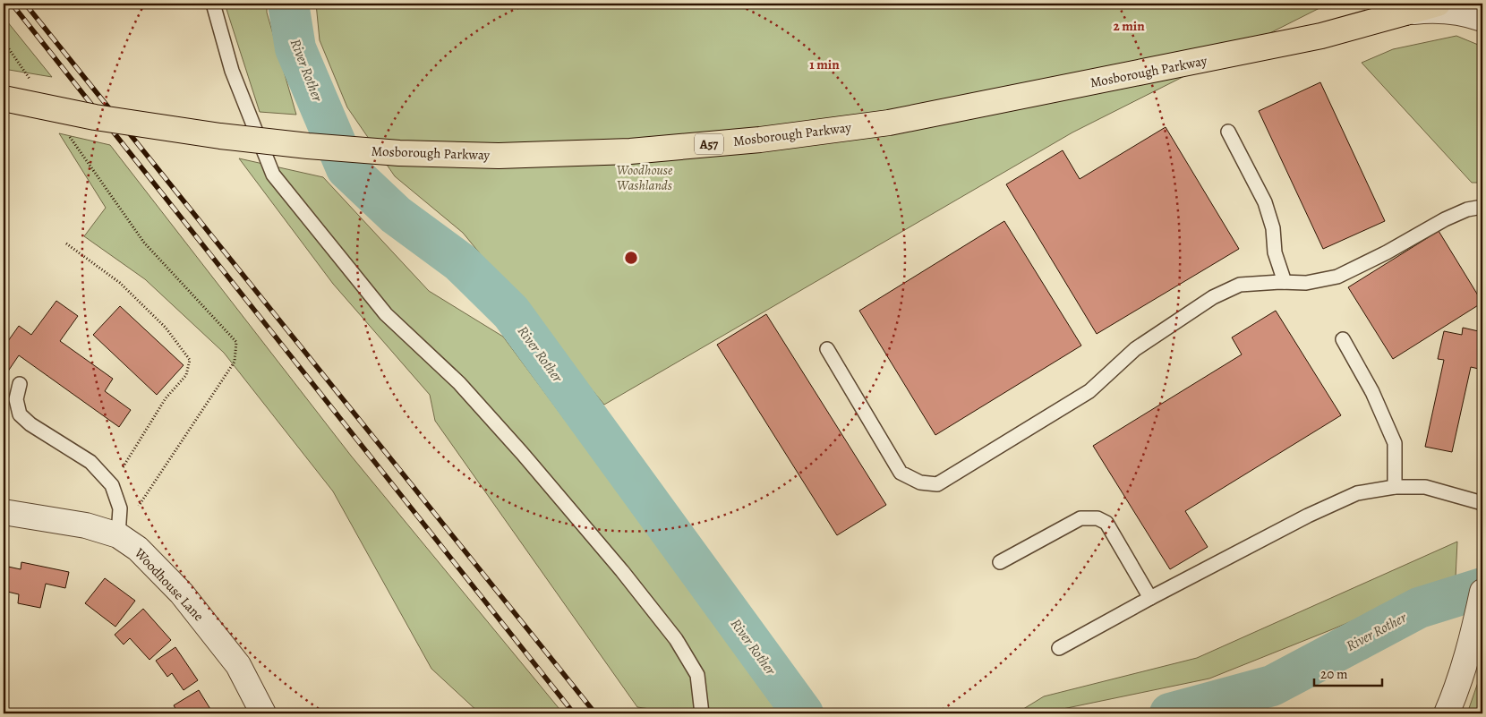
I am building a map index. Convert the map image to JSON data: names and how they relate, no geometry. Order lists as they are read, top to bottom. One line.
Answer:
{"streets":{"highway":["Mosborough Parkway","A57"],"street":["Woodhouse Lane"]},"water":["River Rother"],"parks":["Woodhouse Washlands"],"scale_bar":"20 m","rings":["2 min","1 min"]}
